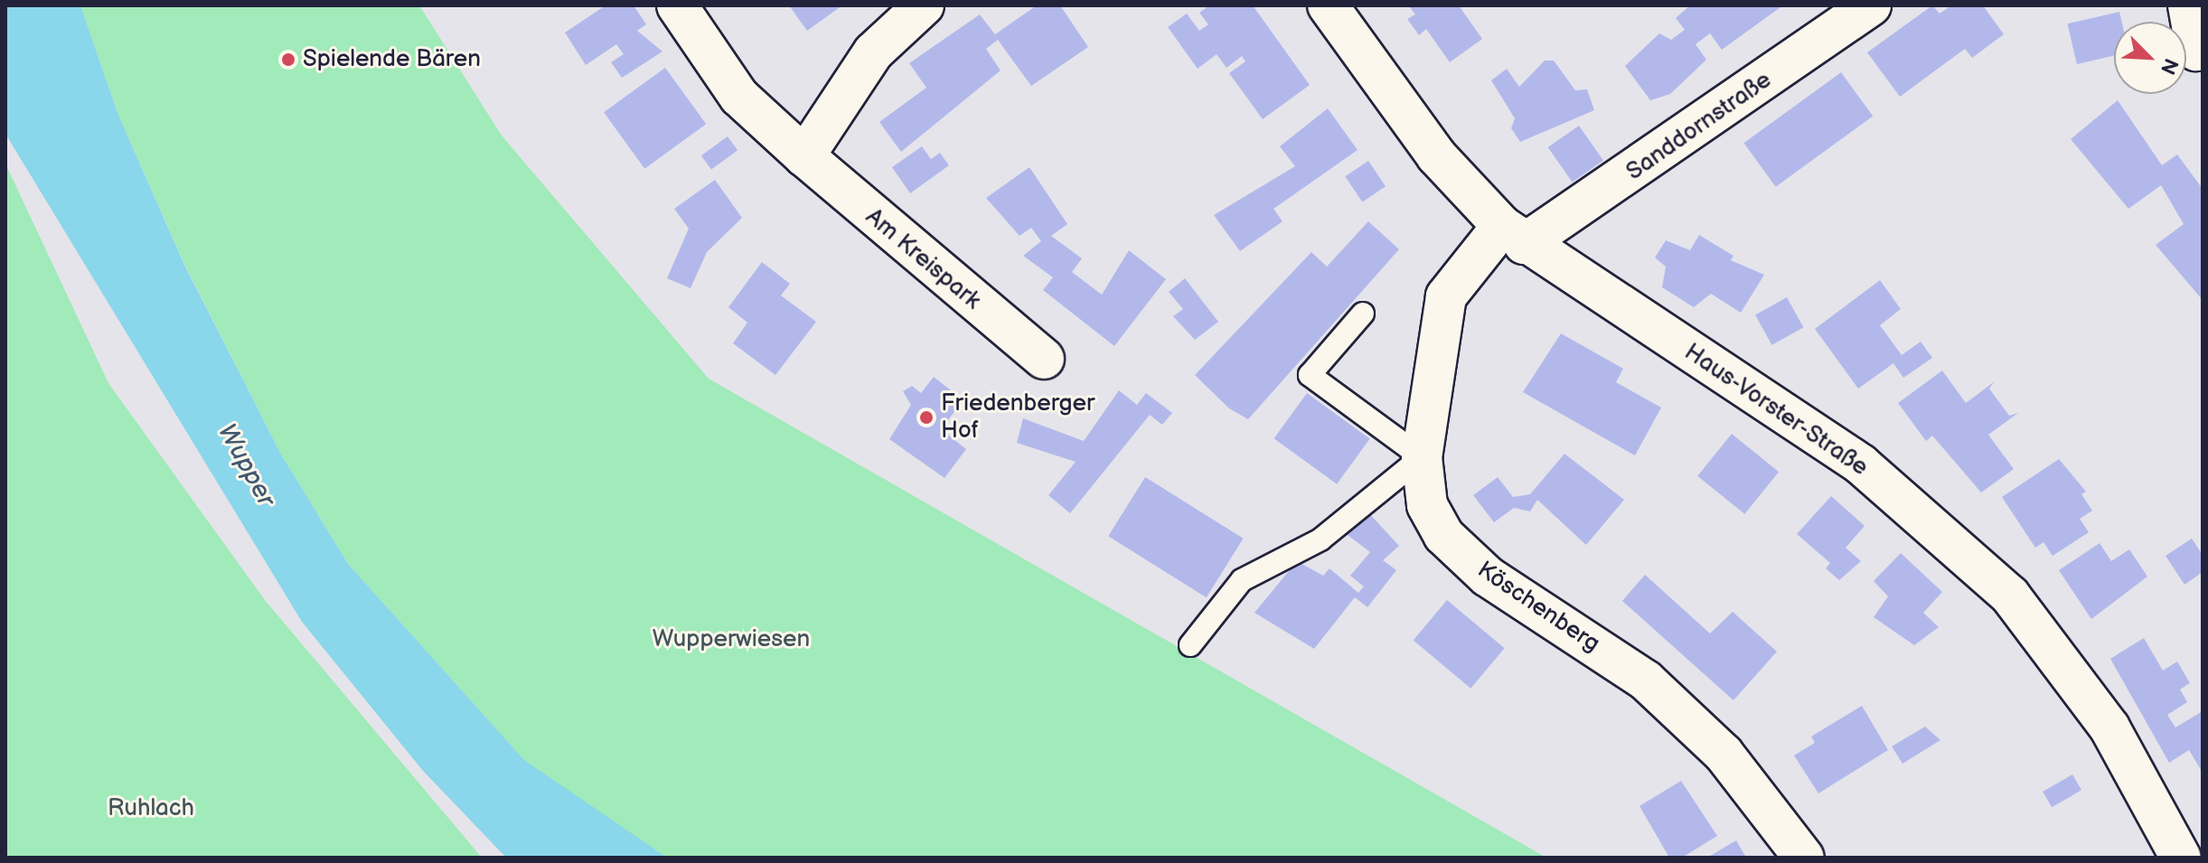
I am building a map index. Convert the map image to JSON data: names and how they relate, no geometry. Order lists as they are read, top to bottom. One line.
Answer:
{"streets":{"street":["Sanddornstraße","Am Kreispark","Haus-Vorster-Straße","Köschenberg"]},"crossings":[["Sanddornstraße","Haus-Vorster-Straße"],["Sanddornstraße","Köschenberg"],["Haus-Vorster-Straße","Köschenberg"]],"water":["Wupper"],"parks":["Wupperwiesen","Ruhlach"],"places":["Spielende Bären","Friedenberger Hof"],"north":"bottom right"}
